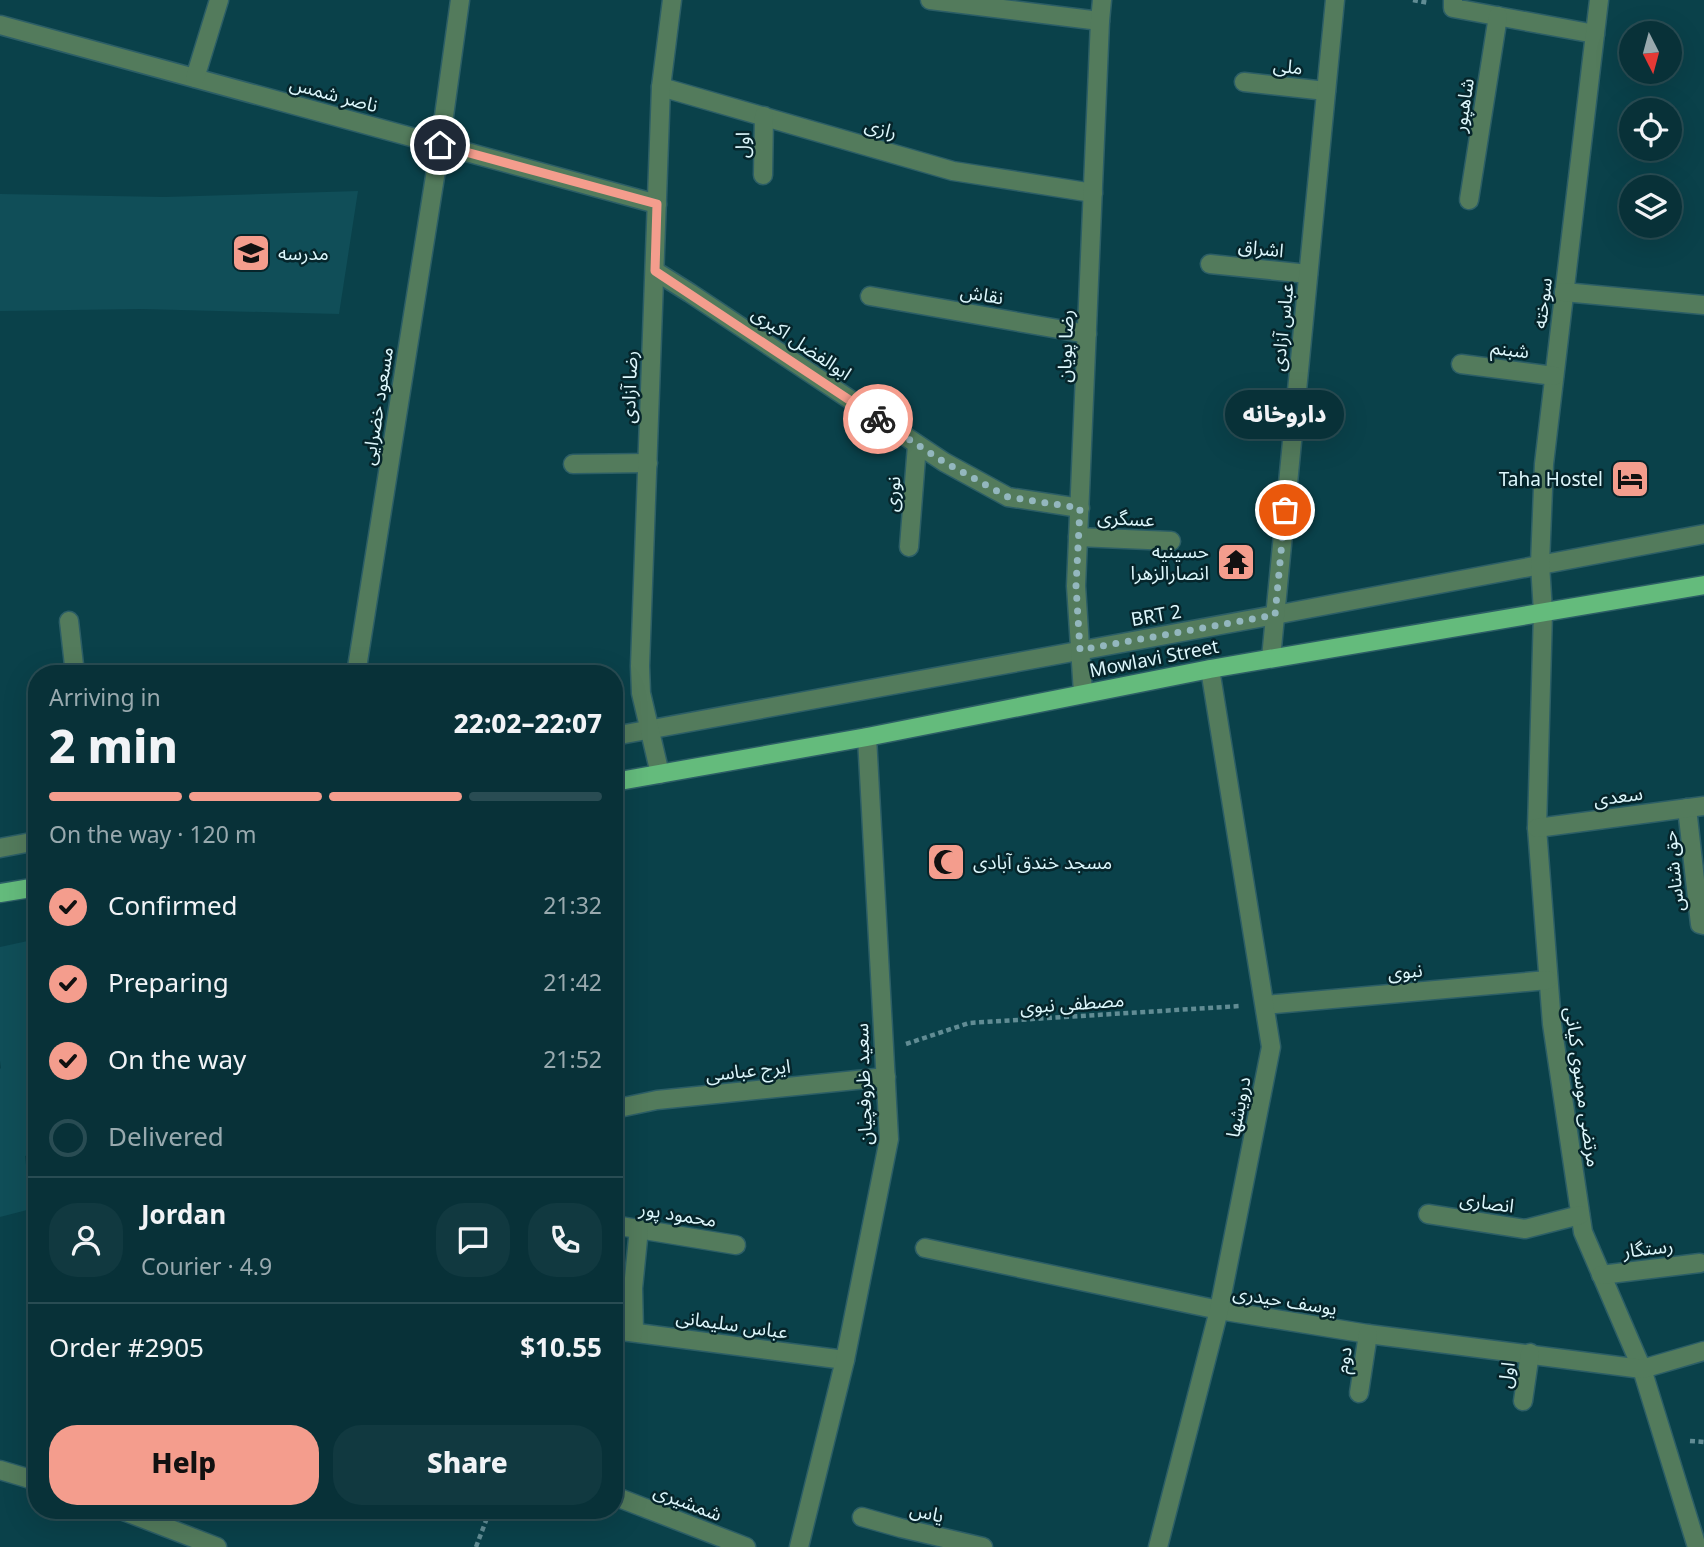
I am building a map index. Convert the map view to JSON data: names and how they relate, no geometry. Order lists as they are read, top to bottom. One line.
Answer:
{"streets":{"main road":["Mowlavi Street"],"street":["ملی","ناصر شمس","شاهپور","رازی","اول","اشراق","نقاش","سوخته","عباس آزادی","ابوالفضل اکبری","رضا پویان","شبنم","رضا آزادی","مسعود خضرایی","نوری","عسگری","BRT 2","سعدی","حق شناس","نبوی","ایرج عباسی","سعید ظروفچیان","مرتضی موسوی کیانی","درویشها","انصاری","محمود پور","رستگار","یوسف حیدری","عباس سلیمانی","دوم","شمشیری","یاس"],"path":["مصطفی نبوی"]},"crossings":[["ملی","عباس آزادی"],["ناصر شمس","رضا آزادی"],["ناصر شمس","مسعود خضرایی"],["رازی","اول"],["رازی","رضا پویان"],["رازی","رضا آزادی"],["اول","یوسف حیدری"],["اشراق","عباس آزادی"],["نقاش","رضا پویان"],["سوخته","شبنم"],["سوخته","BRT 2"],["سوخته","Mowlavi Street"],["سوخته","مرتضی موسوی کیانی"],["عباس آزادی","BRT 2"],["عباس آزادی","Mowlavi Street"],["ابوالفضل اکبری","رضا پویان"],["ابوالفضل اکبری","رضا آزادی"],["ابوالفضل اکبری","نوری"],["رضا پویان","عسگری"],["رضا پویان","BRT 2"],["رضا پویان","Mowlavi Street"],["رضا آزادی","BRT 2"],["رضا آزادی","Mowlavi Street"],["Mowlavi Street","سعید ظروفچیان"],["Mowlavi Street","مرتضی موسوی کیانی"],["Mowlavi Street","درویشها"],["سعدی","حق شناس"],["سعدی","مرتضی موسوی کیانی"],["نبوی","مصطفی نبوی"],["نبوی","مرتضی موسوی کیانی"],["نبوی","درویشها"],["مصطفی نبوی","سعید ظروفچیان"],["مصطفی نبوی","درویشها"],["ایرج عباسی","سعید ظروفچیان"],["سعید ظروفچیان","عباس سلیمانی"],["مرتضی موسوی کیانی","انصاری"],["مرتضی موسوی کیانی","رستگار"],["مرتضی موسوی کیانی","یوسف حیدری"],["درویشها","یوسف حیدری"],["یوسف حیدری","دوم"]],"places":{"school or university":["مدرسه"],"hotel":["Taha Hostel"],"other":["داروخانه"],"temple":["حسینیه انصارالزهرا"],"mosque":["مسجد خندق آبادی"]},"north":"bottom","page":{"bubble":"داروخانه","heading":["2 min","Arriving in","22:02–22:07"],"panel":["Jordan","Courier · 4.9","Order #2905","$10.55"],"bar":"On the way · 120 m","list":[["Confirmed","21:32"],["Preparing","21:42"],["On the way","21:52"],"Delivered"],"buttons":["Help","Share"]}}
